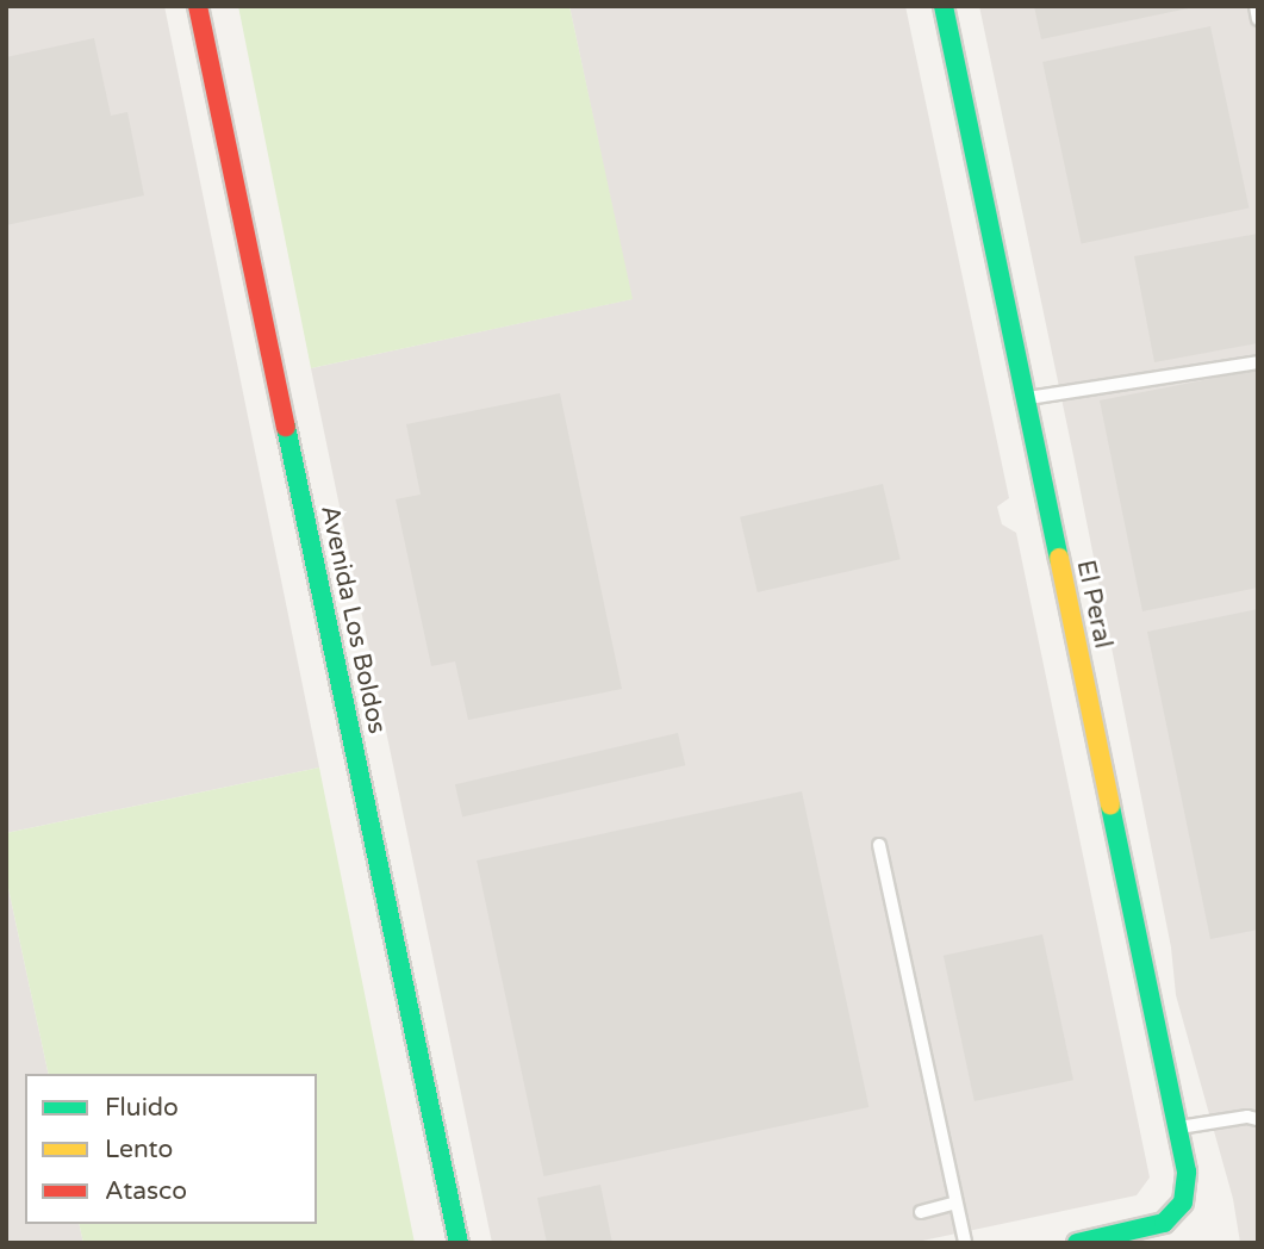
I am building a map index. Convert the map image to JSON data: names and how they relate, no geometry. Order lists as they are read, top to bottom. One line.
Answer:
{"streets":{"street":["El Peral","Avenida Los Boldos"]},"legend":["Fluido","Lento","Atasco"]}
